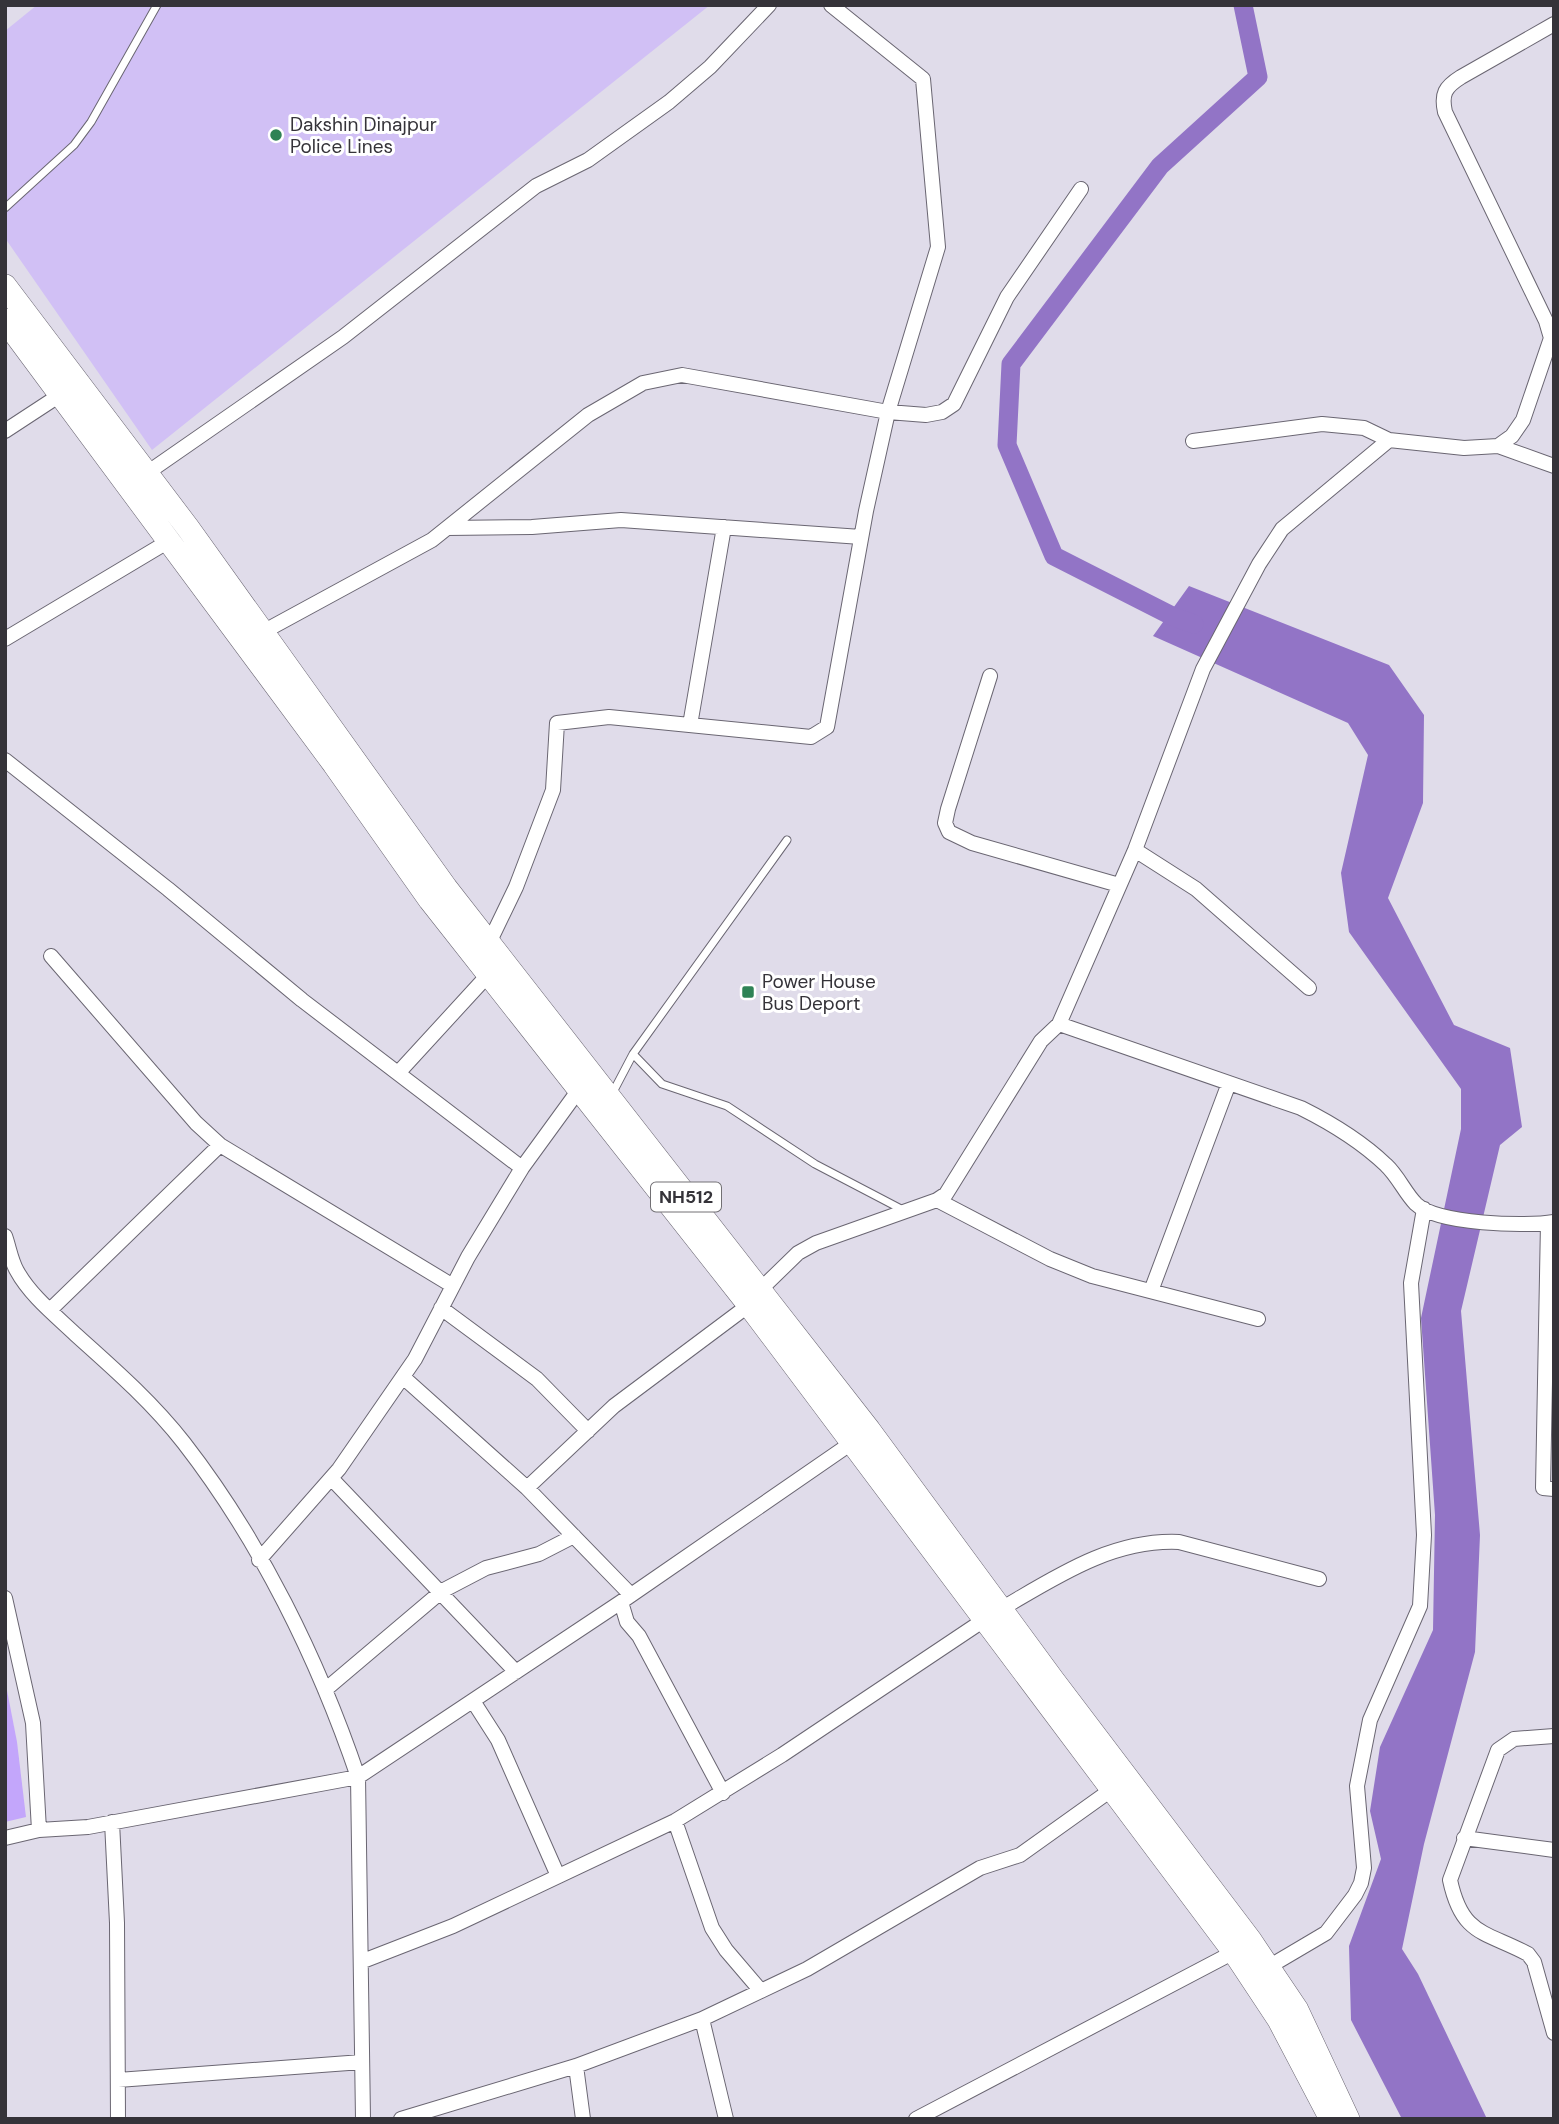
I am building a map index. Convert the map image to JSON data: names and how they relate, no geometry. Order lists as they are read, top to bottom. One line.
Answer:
{"streets":{"highway":["NH512"]},"places":{"other":["Dakshin Dinajpur Police Lines"],"transit":["Power House Bus Deport"]}}
